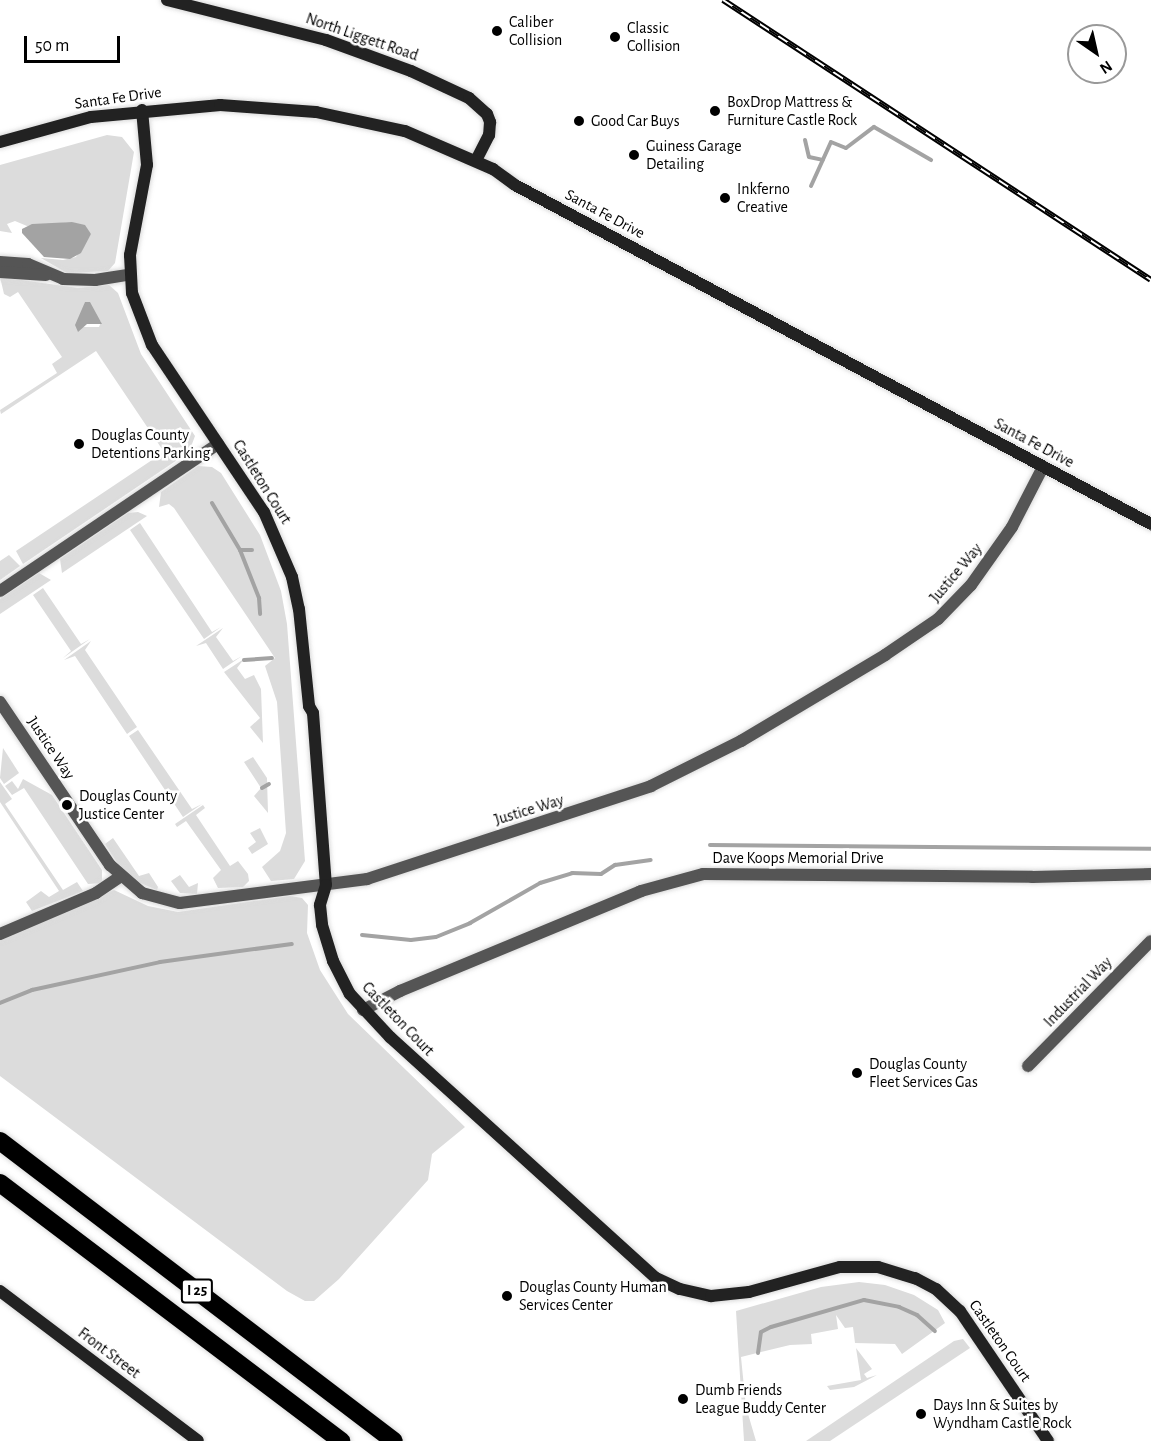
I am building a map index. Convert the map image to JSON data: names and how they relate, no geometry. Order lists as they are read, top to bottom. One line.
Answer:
{"streets":{"highway":["I 25"],"street":["North Liggett Road","Santa Fe Drive","Castleton Court","Justice Way","Dave Koops Memorial Drive","Industrial Way","Front Street"]},"crossings":[["North Liggett Road","Santa Fe Drive"],["Santa Fe Drive","Castleton Court"],["Santa Fe Drive","Justice Way"],["Castleton Court","Justice Way"],["Castleton Court","Dave Koops Memorial Drive"]],"places":["Caliber Collision","Classic Collision","BoxDrop Mattress & Furniture Castle Rock","Good Car Buys","Guiness Garage Detailing","Inkferno Creative","Douglas County Detentions Parking","Douglas County Justice Center","Douglas County Fleet Services Gas","Douglas County Human Services Center","Dumb Friends League Buddy Center","Days Inn & Suites by Wyndham Castle Rock"],"scale_bar":"50 m","north":"bottom right"}
